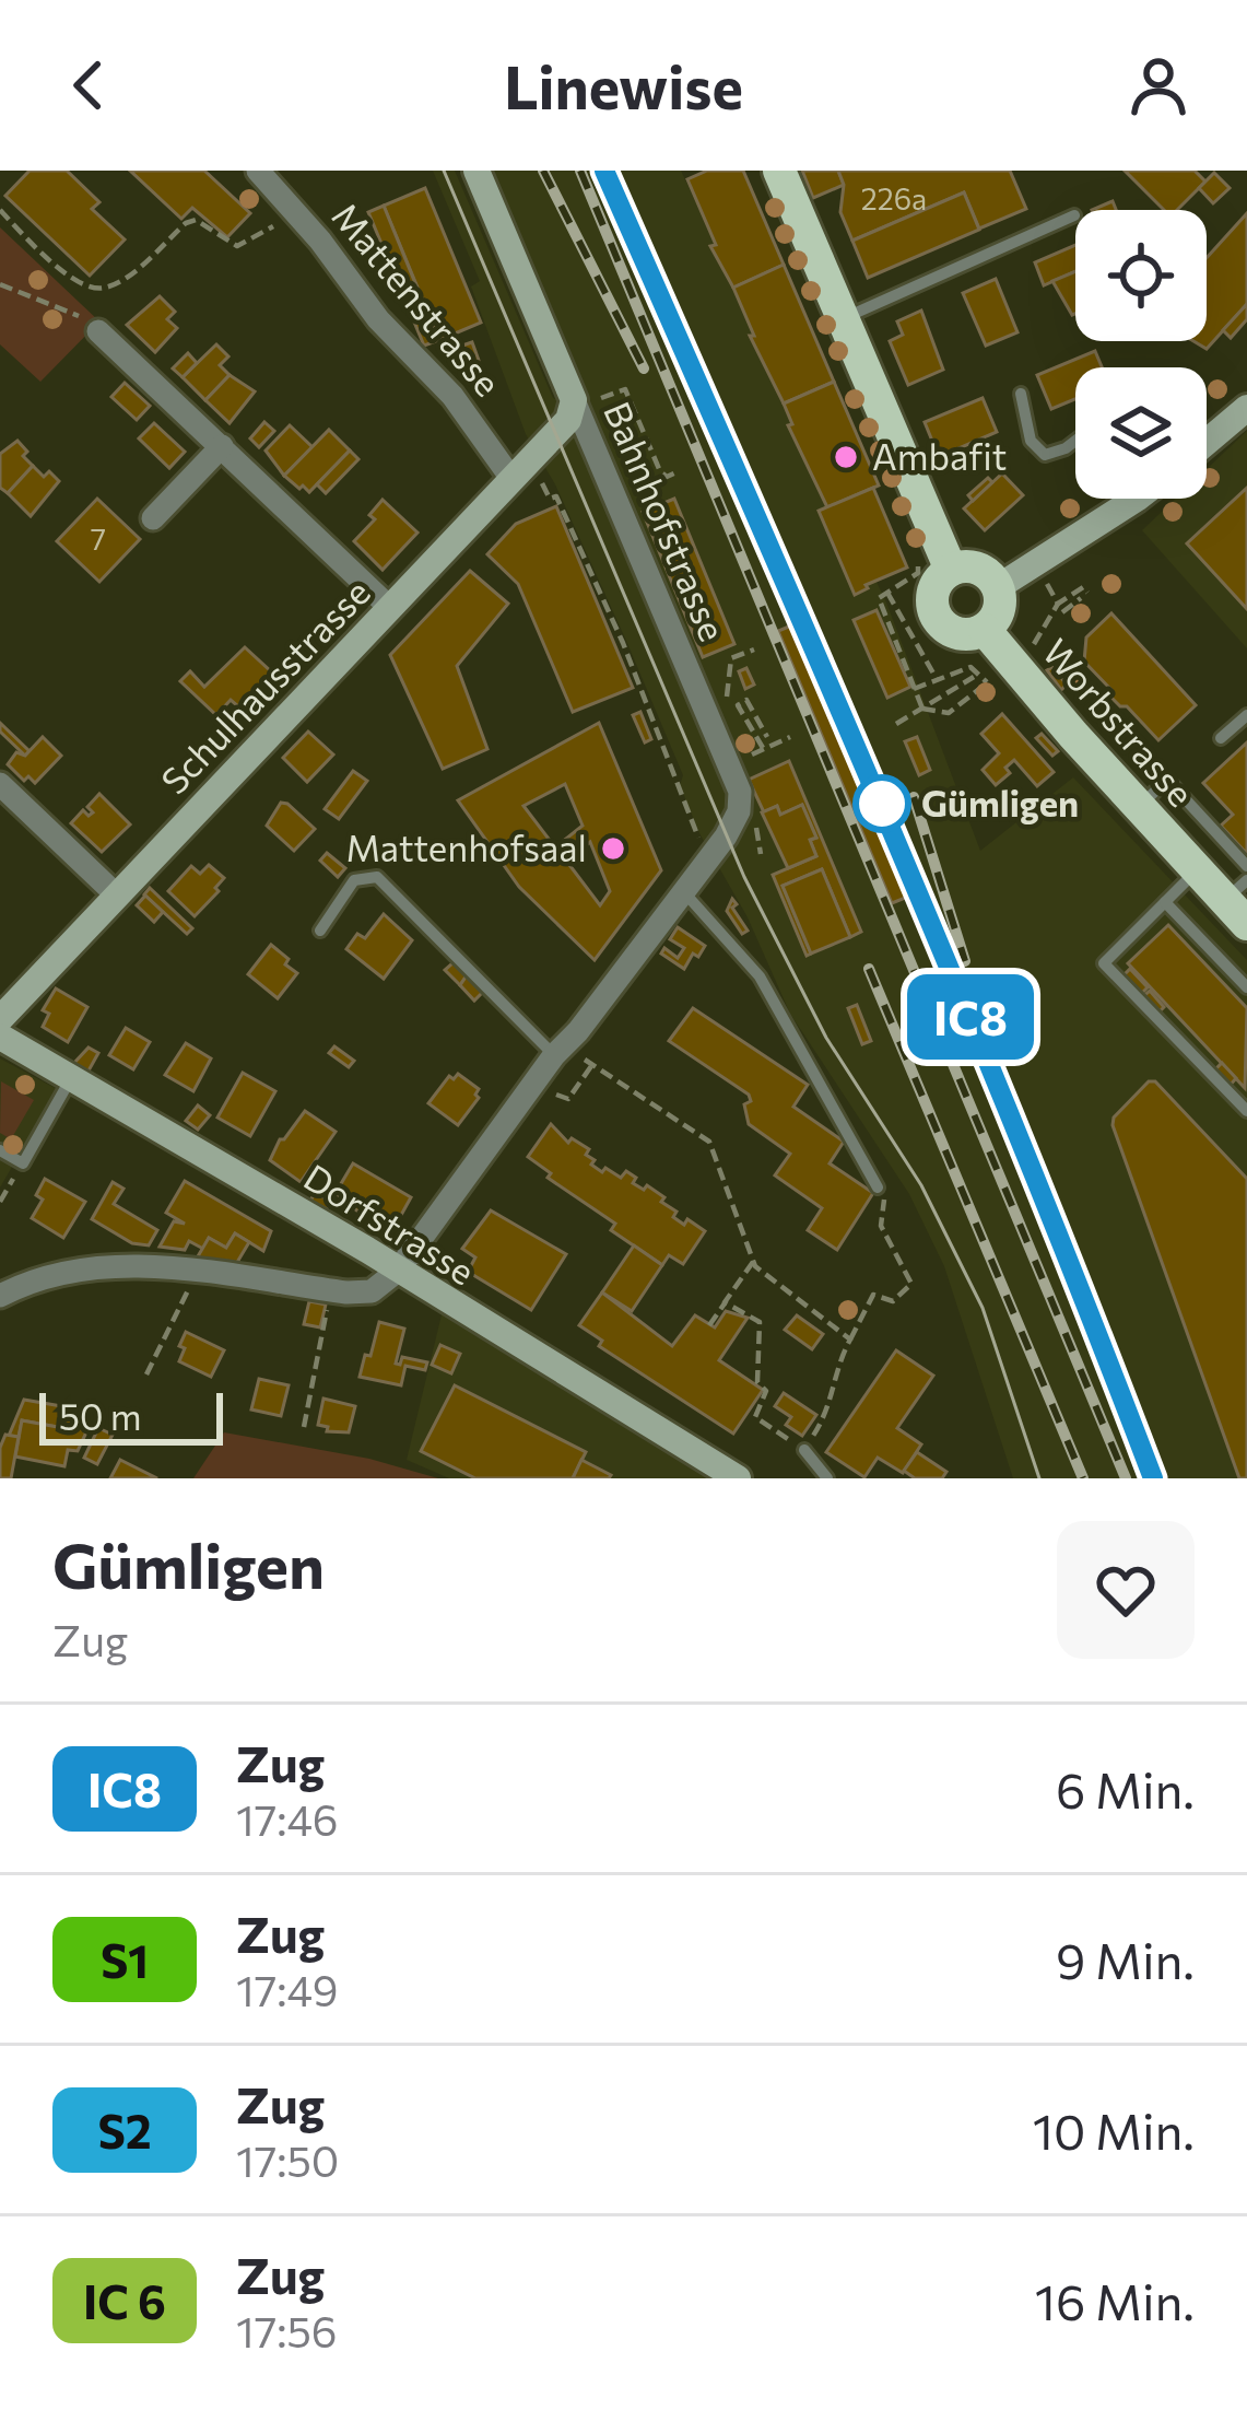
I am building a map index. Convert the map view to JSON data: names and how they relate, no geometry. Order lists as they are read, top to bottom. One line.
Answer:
{"streets":{"main road":["Worbstrasse"],"street":["Mattenstrasse","Bahnhofstrasse","Schulhausstrasse","Dorfstrasse"]},"crossings":[["Mattenstrasse","Schulhausstrasse"],["Bahnhofstrasse","Schulhausstrasse"],["Bahnhofstrasse","Dorfstrasse"]],"places":["Ambafit","Gümligen","Mattenhofsaal"],"house_numbers":["226a","7"],"scale_bar":"50 m","page":{"header":"Linewise","on_map":"IC8","scale":"50 m","heading":["Gümligen","Zug"],"list":[{"mark":"IC8","name":"Zug","note":"17:46","value":"6 Min."},{"mark":"S1","name":"Zug","note":"17:49","value":"9 Min."},{"mark":"S2","name":"Zug","note":"17:50","value":"10 Min."},{"mark":"IC 6","name":"Zug","note":"17:56","value":"16 Min."}]}}
